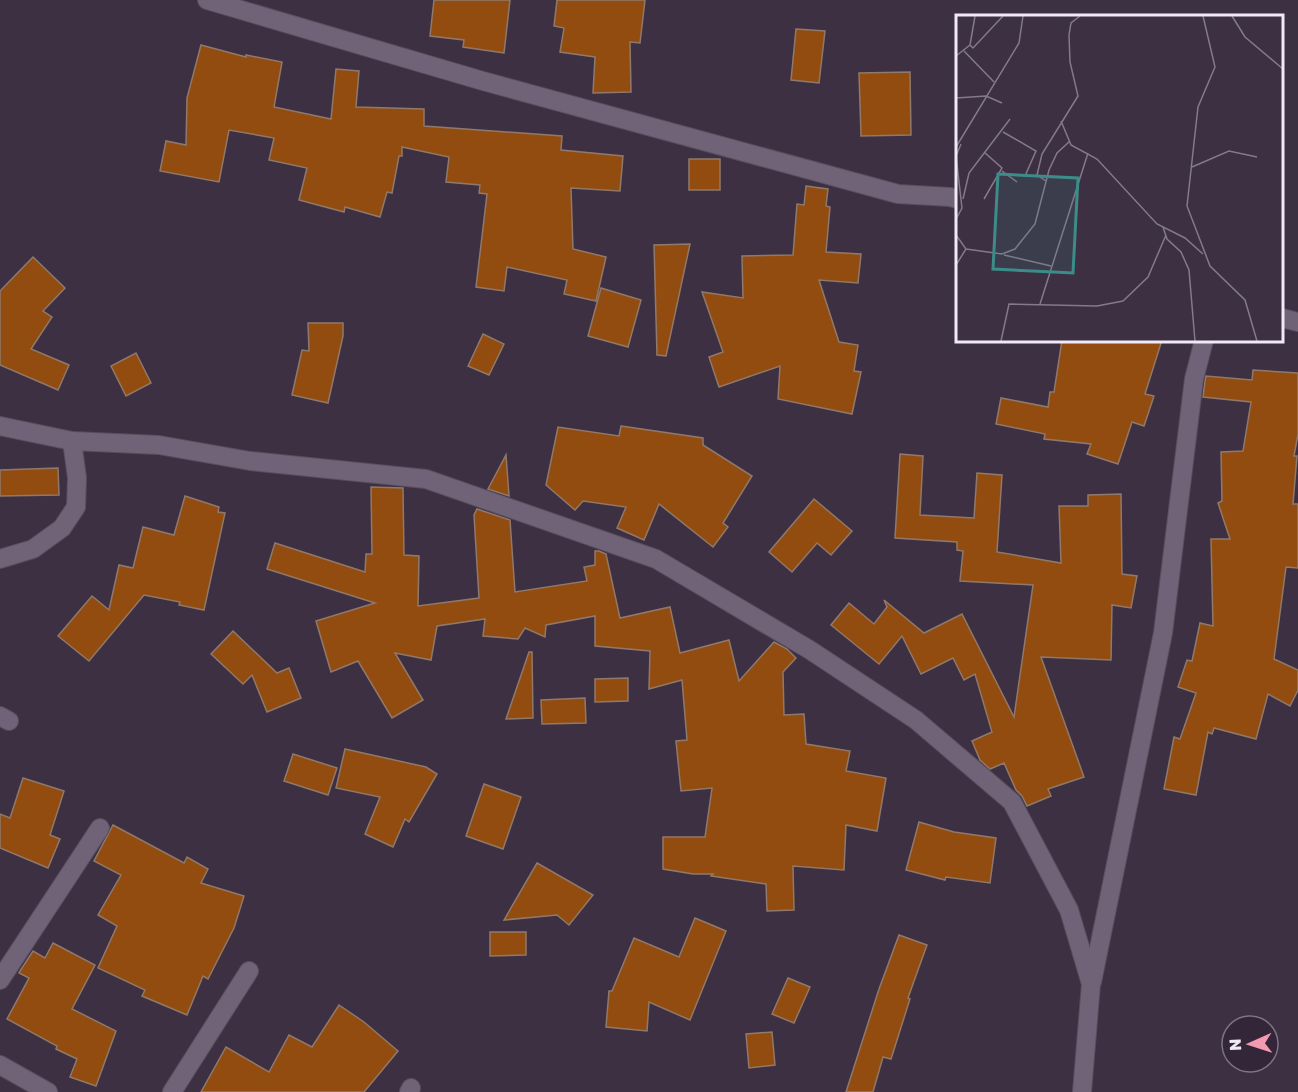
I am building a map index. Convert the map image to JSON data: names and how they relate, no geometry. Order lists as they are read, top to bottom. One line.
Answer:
{"north":"left"}
